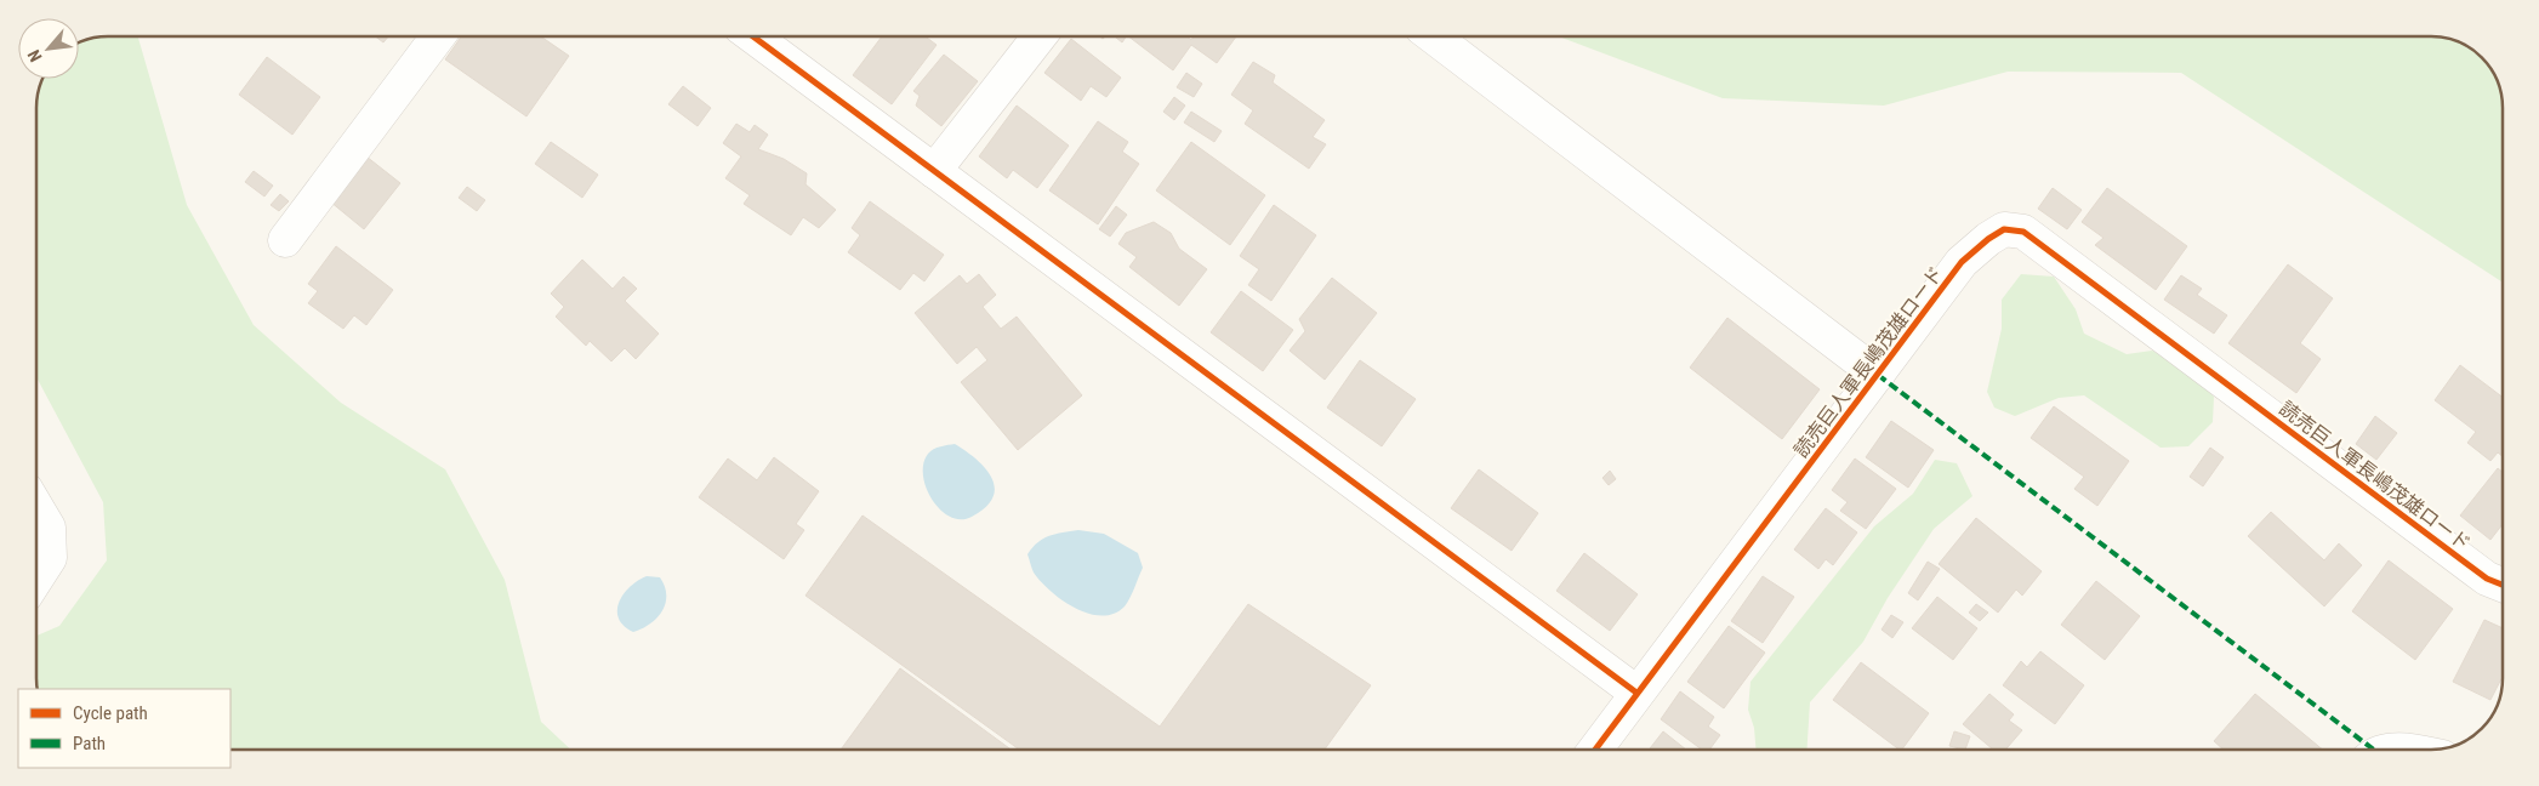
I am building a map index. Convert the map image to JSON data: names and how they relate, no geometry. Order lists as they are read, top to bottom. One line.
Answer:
{"streets":{"street":["読売巨人軍長嶋茂雄ロード"]},"legend":["Cycle path","Path"],"north":"bottom left"}
